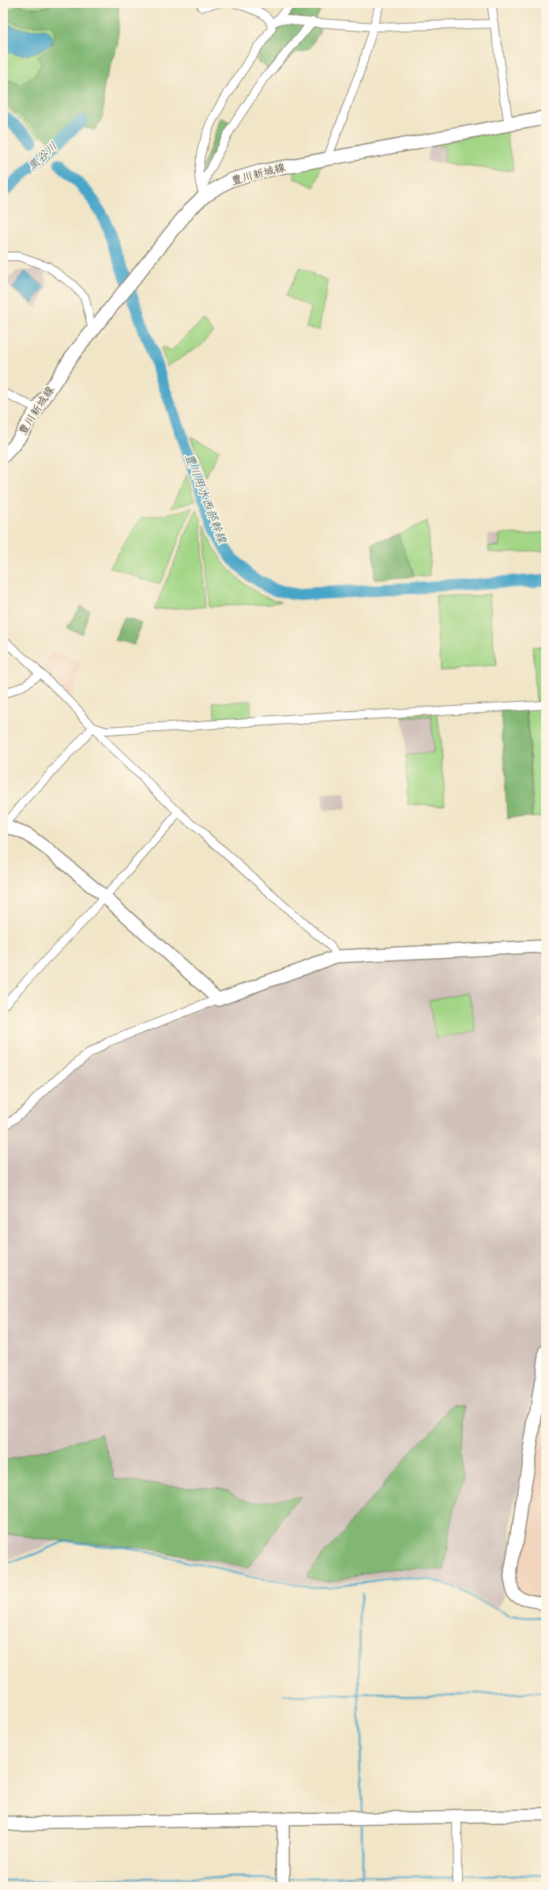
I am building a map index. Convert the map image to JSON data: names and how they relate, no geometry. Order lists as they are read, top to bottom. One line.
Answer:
{"streets":{"main road":["豊川新城線"]},"water":["黒谷川","豊川用水西部幹線"]}
